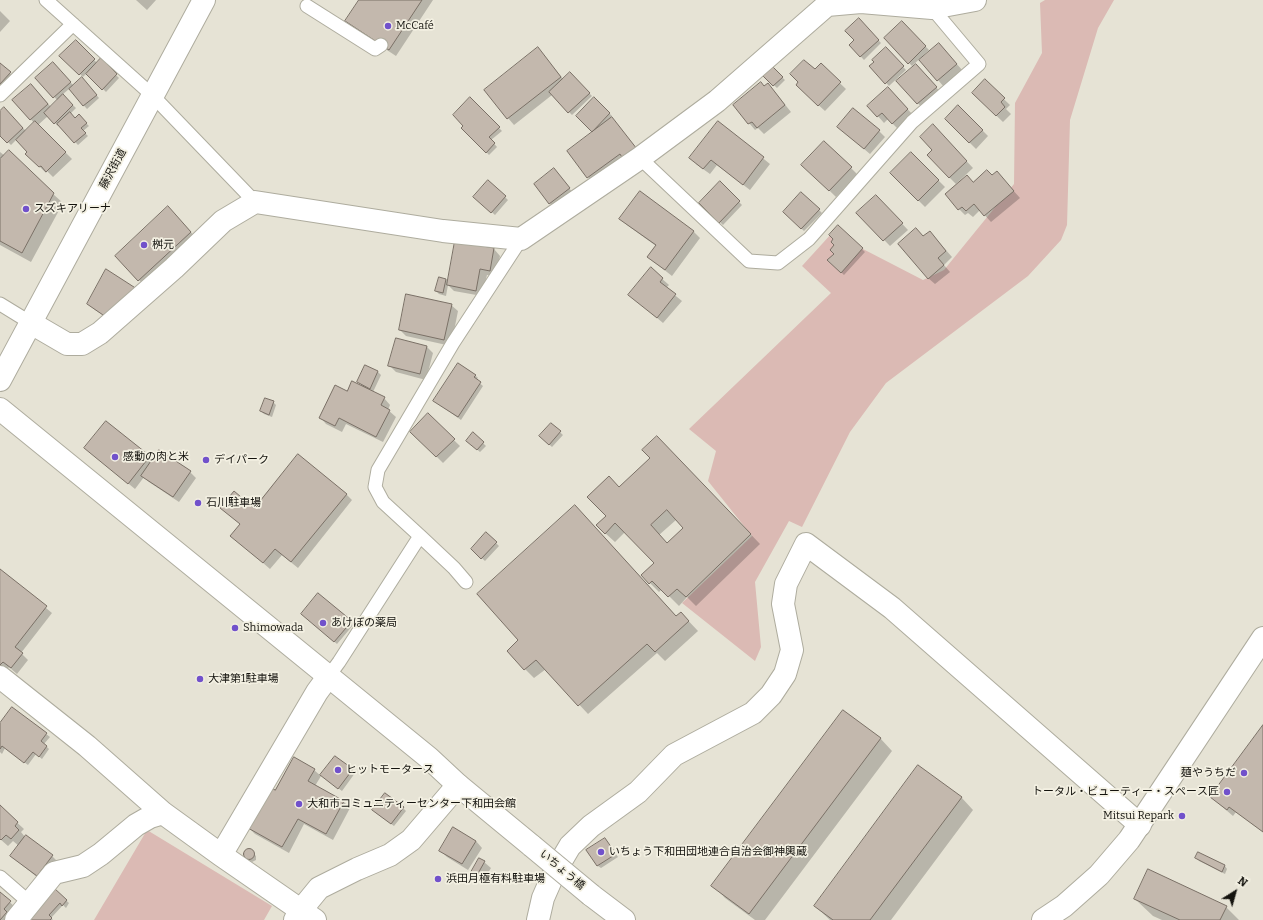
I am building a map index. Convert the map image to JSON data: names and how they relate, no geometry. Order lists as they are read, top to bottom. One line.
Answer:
{"streets":{"main road":["藤沢街道","いちょう橋"]},"places":["McCafé","スズキアリーナ","桝元","感動の肉と米","デイパーク","石川駐車場","あけぼの薬局","Shimowada","大津第1駐車場","ヒットモータース","麺やうちだ","トータル・ビューティー・スペース匠","大和市コミュニティーセンター下和田会館","Mitsui Repark","いちょう下和田団地連合自治会御神輿蔵","浜田月極有料駐車場"],"north":"top right"}
